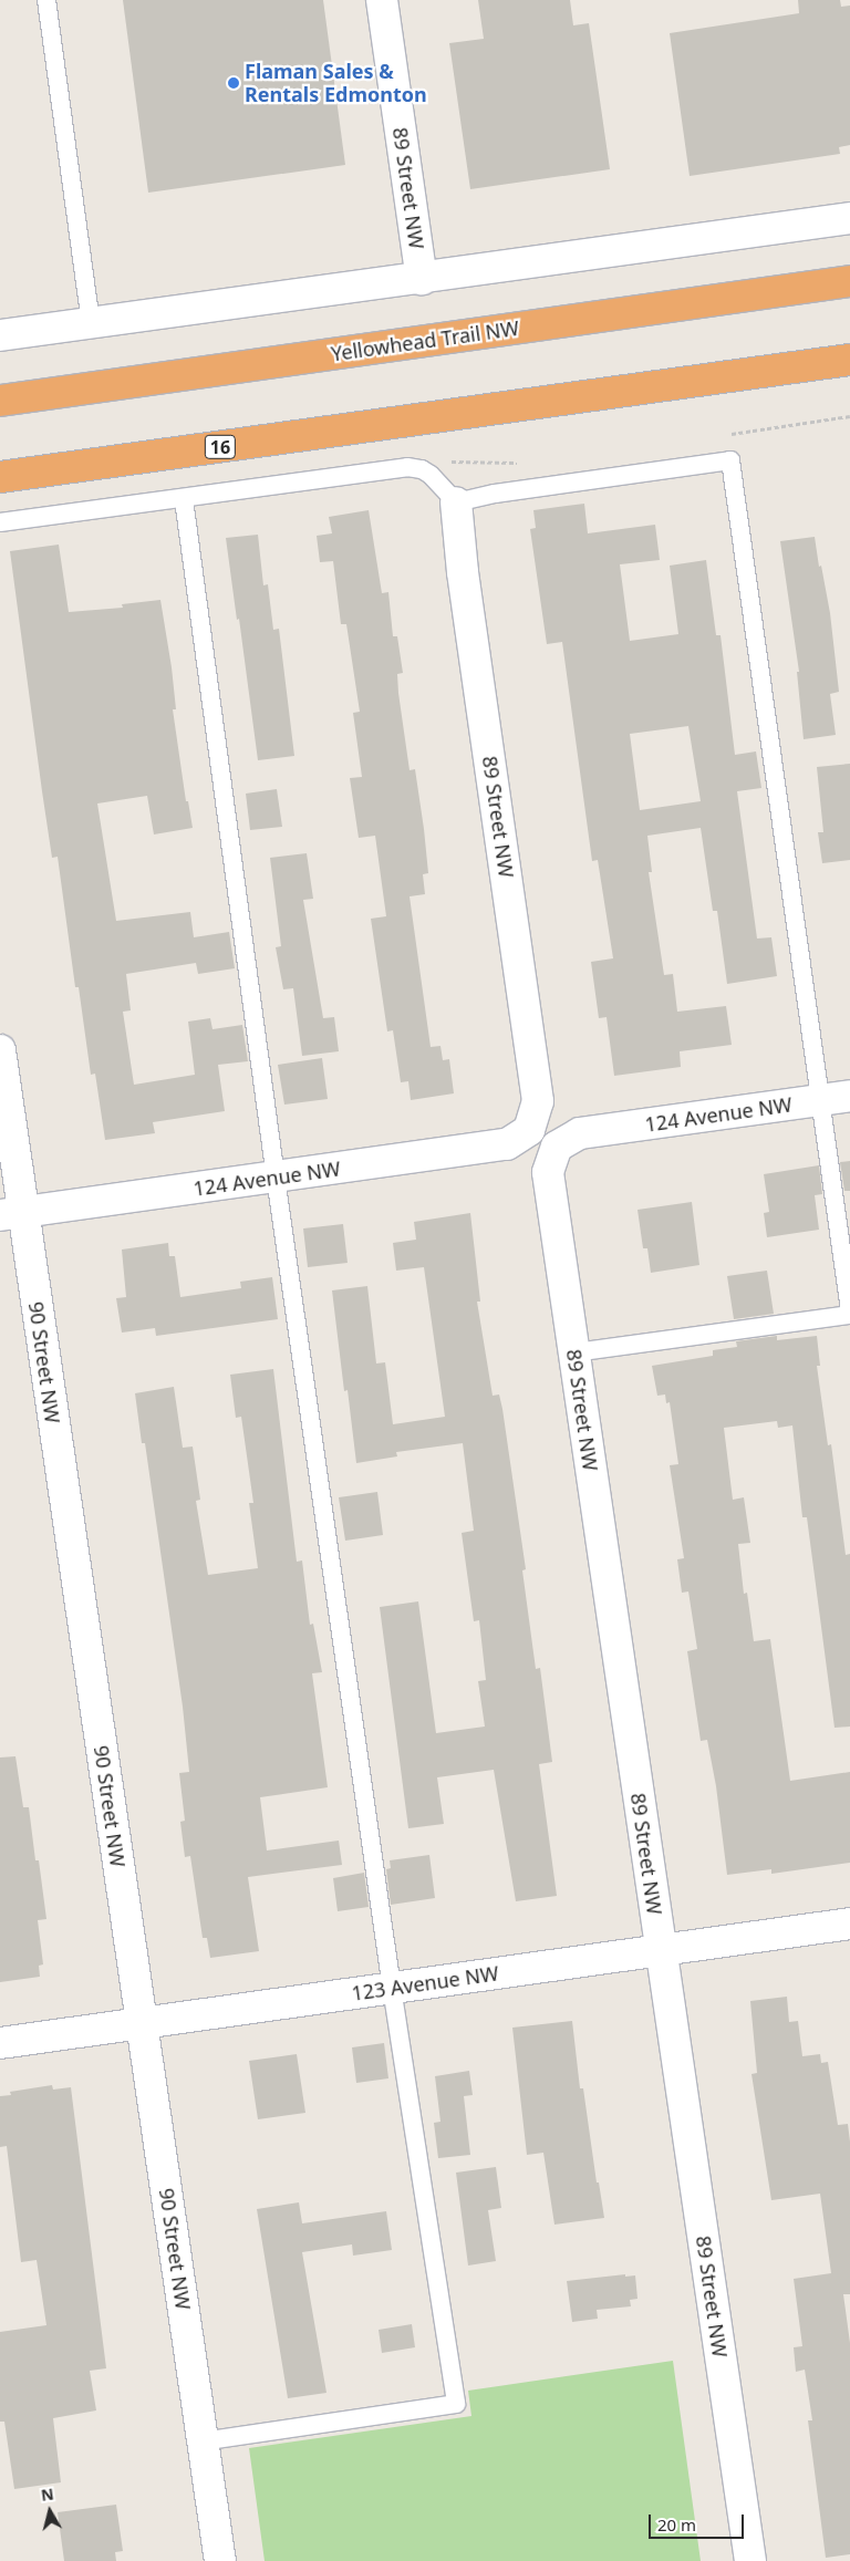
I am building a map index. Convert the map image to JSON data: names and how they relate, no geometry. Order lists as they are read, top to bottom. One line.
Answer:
{"streets":{"highway":["Yellowhead Trail NW","16"],"street":["89 Street NW","124 Avenue NW","90 Street NW","123 Avenue NW"]},"crossings":[["89 Street NW","124 Avenue NW"],["89 Street NW","123 Avenue NW"],["124 Avenue NW","90 Street NW"],["90 Street NW","123 Avenue NW"]],"places":["Flaman Sales & Rentals Edmonton"],"scale_bar":"20 m","north":"top"}
